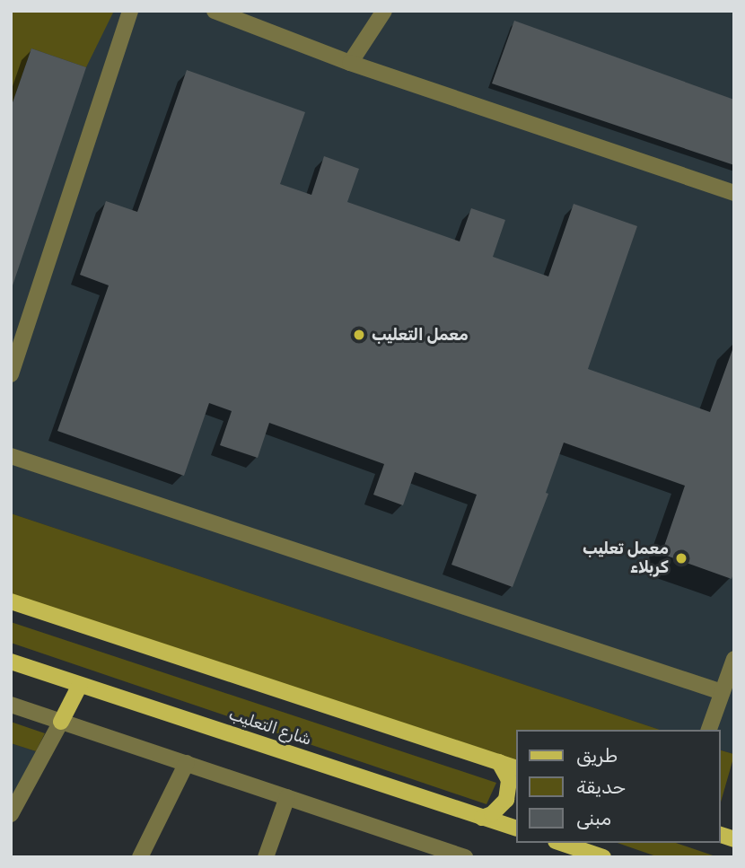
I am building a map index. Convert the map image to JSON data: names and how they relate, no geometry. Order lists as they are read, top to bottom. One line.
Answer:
{"streets":{"main road":["شارع التعليب"]},"places":["معمل التعليب","معمل تعليب كربلاء"],"legend":["طريق","حديقة","مبنى"]}
